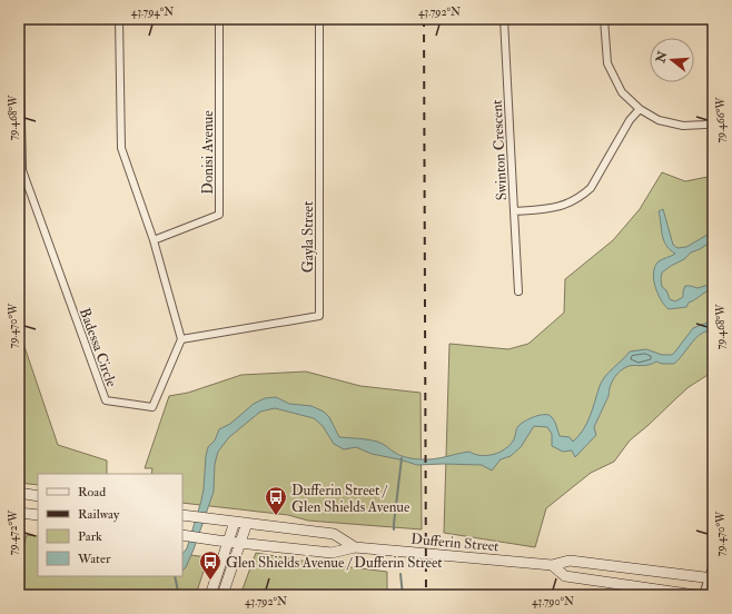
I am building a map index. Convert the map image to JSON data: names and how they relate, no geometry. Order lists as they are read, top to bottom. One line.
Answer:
{"streets":{"main road":["Dufferin Street"],"street":["Swinton Crescent","Donisi Avenue","Gayla Street","Badessa Circle"]},"crossings":[["Gayla Street","Badessa Circle"]],"places":{"bus stop":["Dufferin Street / Glen Shields Avenue","Glen Shields Avenue / Dufferin Street"]},"legend":["Road","Railway","Park","Water"],"north":"left","coordinates":["43.794°N","43.792°N","79.468°W","79.466°W","79.470°W","79.472°W","43.790°N"]}
